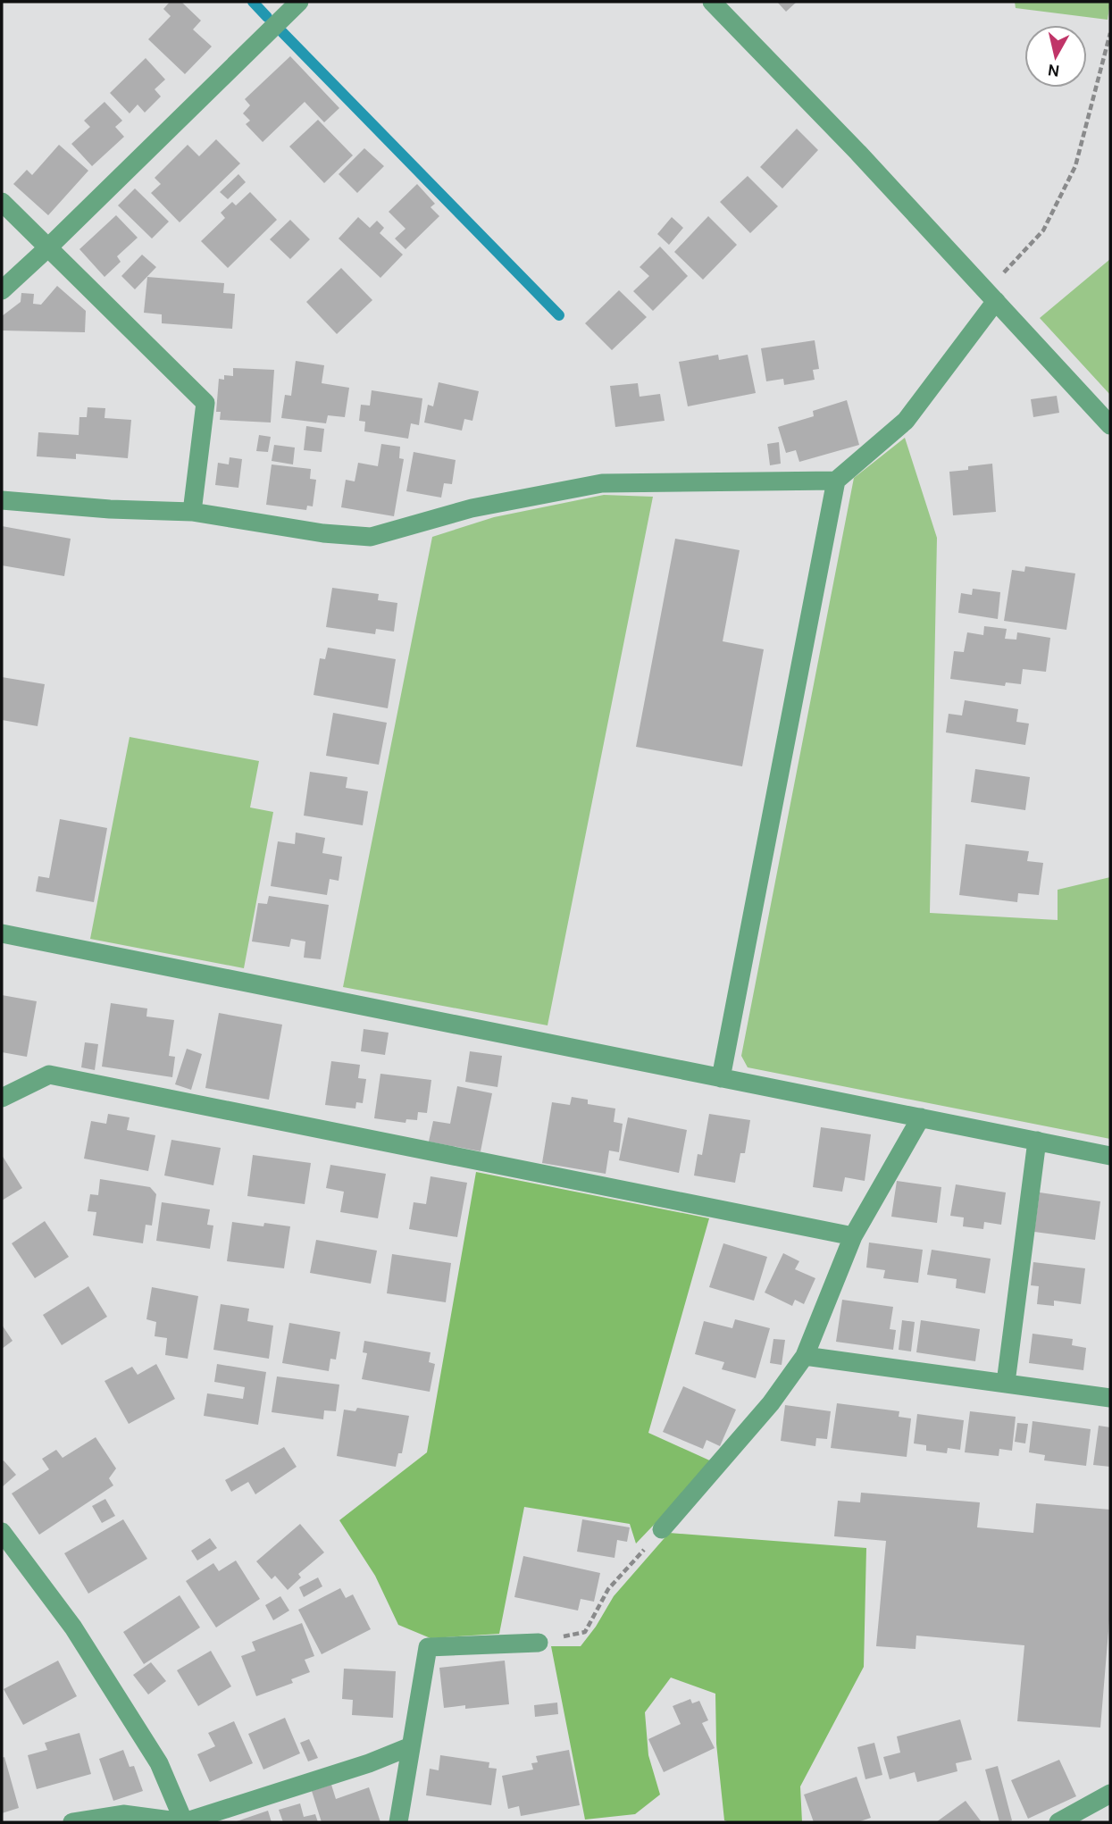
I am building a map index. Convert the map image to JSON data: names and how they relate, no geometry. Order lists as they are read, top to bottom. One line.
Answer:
{"north":"bottom"}
